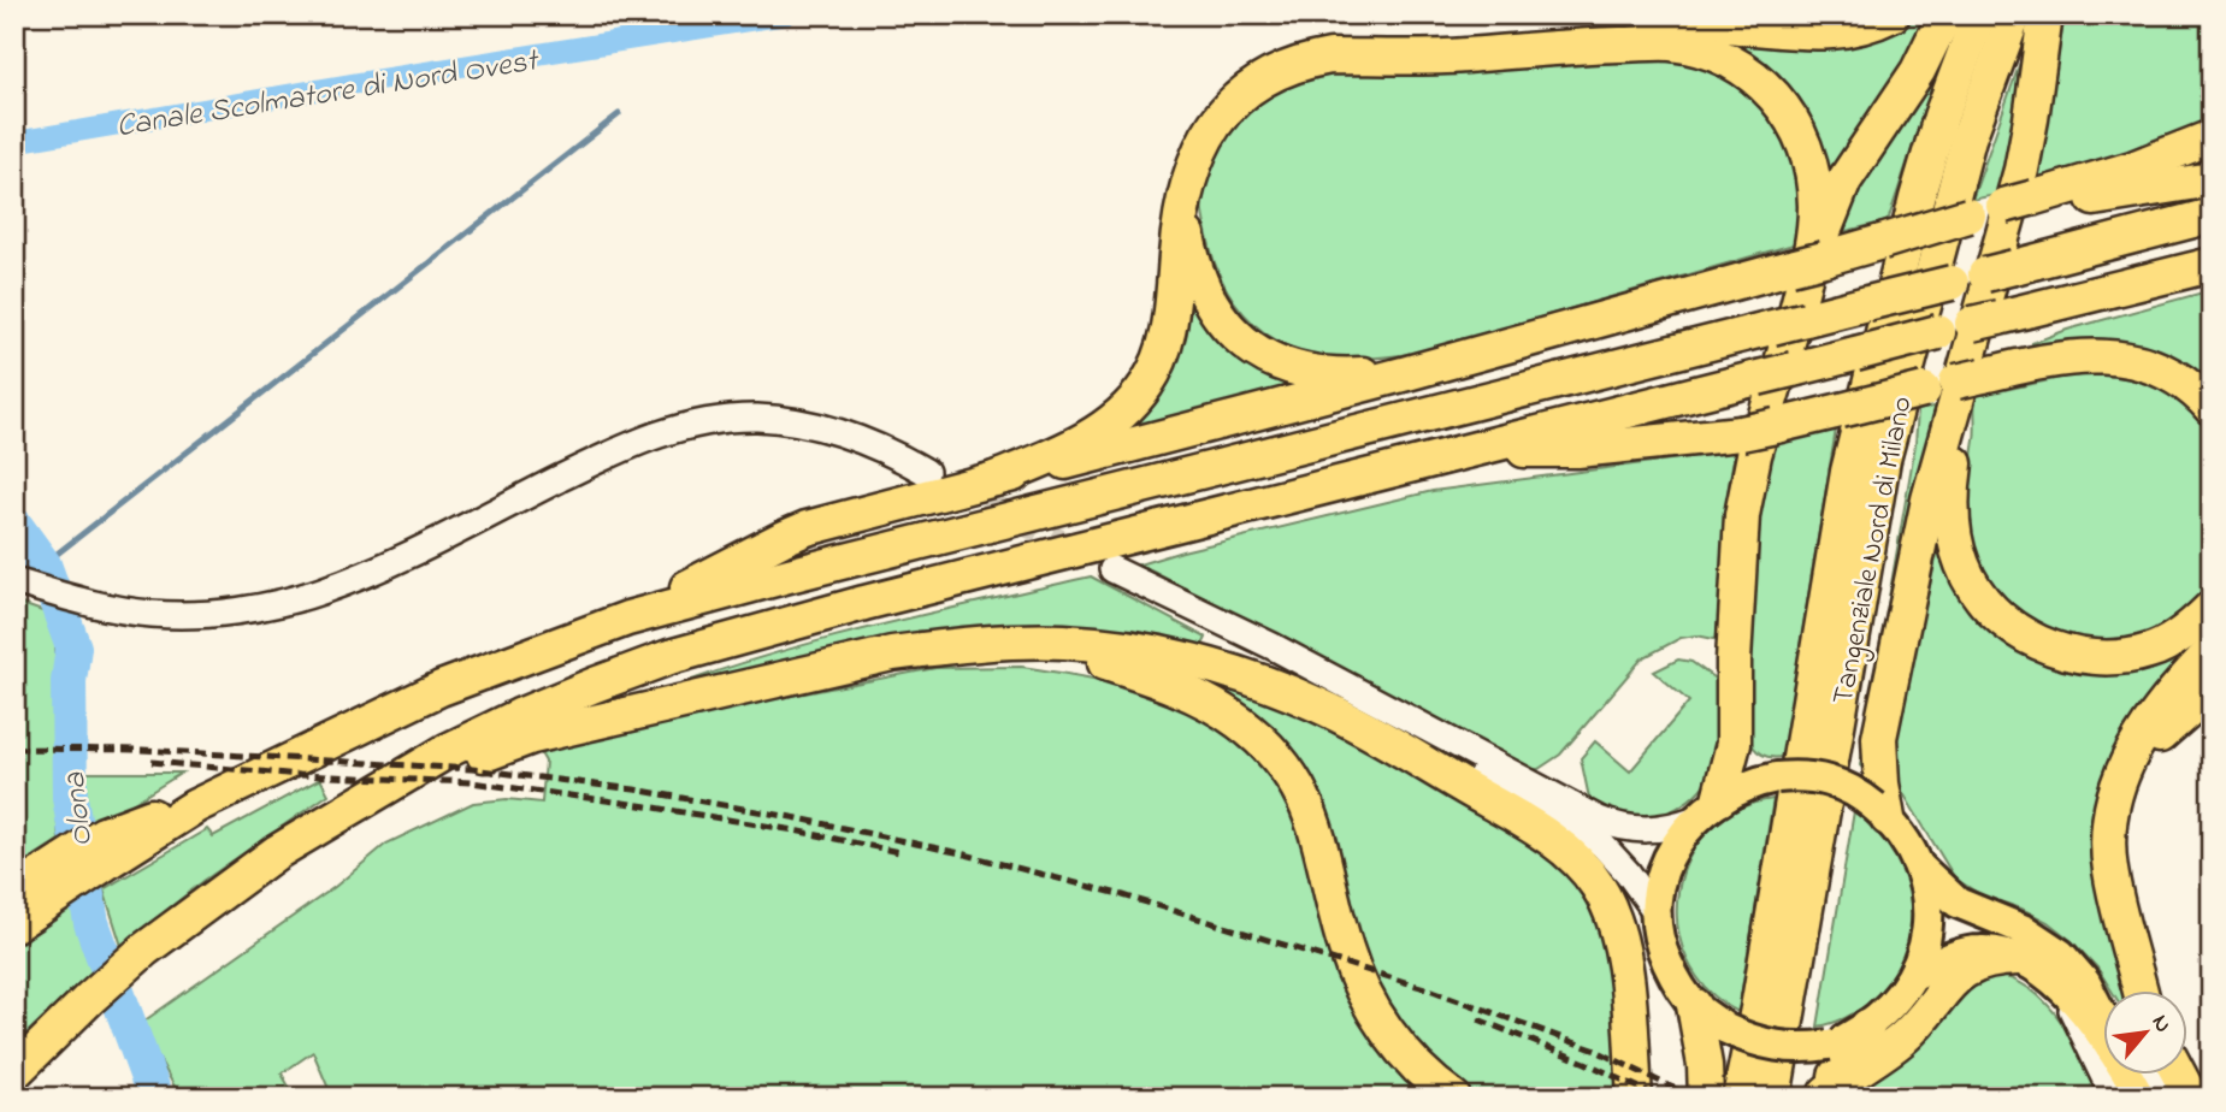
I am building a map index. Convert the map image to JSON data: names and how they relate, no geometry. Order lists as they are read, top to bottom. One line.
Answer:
{"streets":{"highway":["Tangenziale Nord di Milano"]},"water":["Canale Scolmatore di Nord Ovest","Olona"],"north":"top right"}
